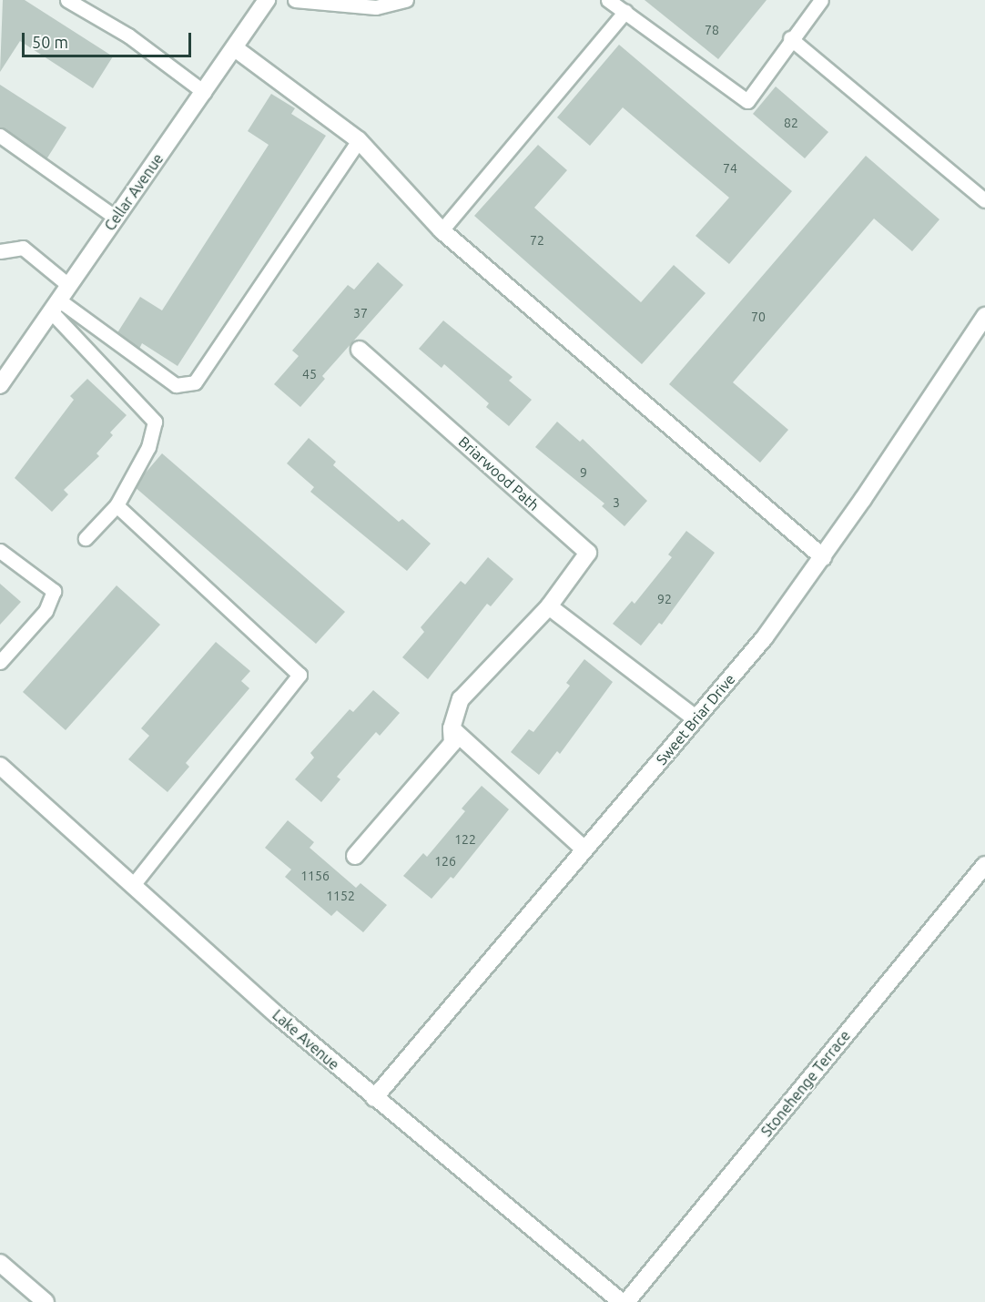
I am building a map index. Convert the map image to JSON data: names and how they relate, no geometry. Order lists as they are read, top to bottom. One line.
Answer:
{"streets":{"street":["Cellar Avenue","Briarwood Path","Sweet Briar Drive","Lake Avenue","Stonehenge Terrace"]},"crossings":[["Sweet Briar Drive","Lake Avenue"]],"house_numbers":["78","82","74","72","37","70","45","9","3","92","122","126","1156","1152"],"scale_bar":"50 m"}
